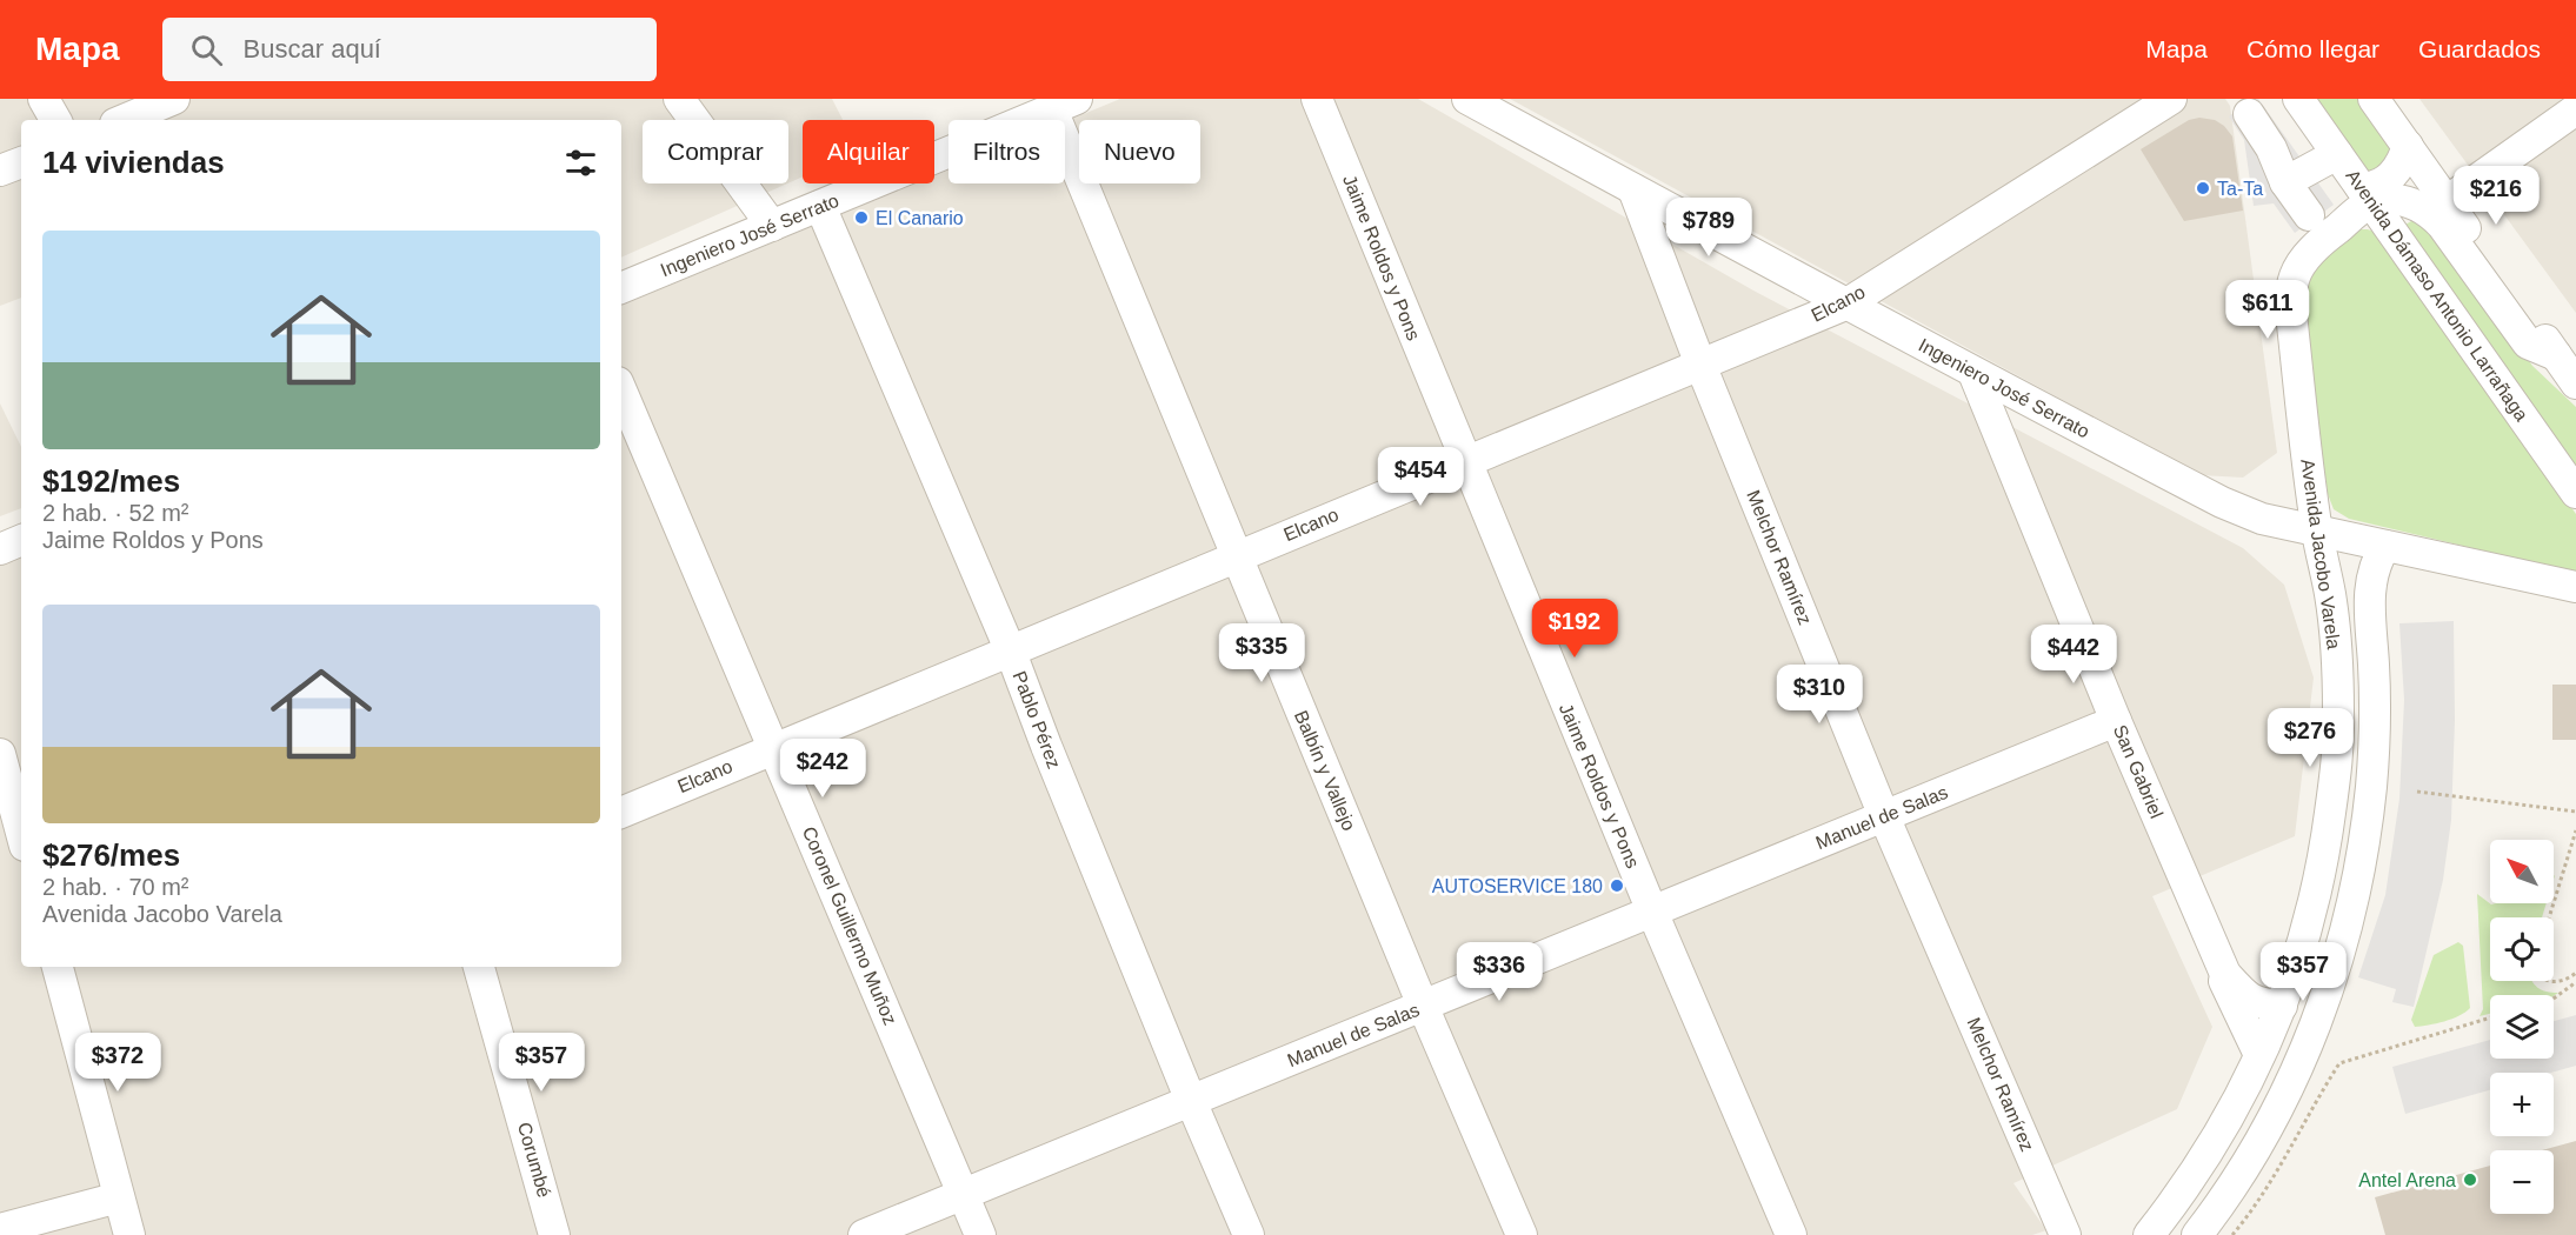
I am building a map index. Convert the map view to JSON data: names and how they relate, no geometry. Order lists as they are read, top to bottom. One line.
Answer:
{"streets":{"street":["Ingeniero José Serrato","Jaime Roldos y Pons","Avenida Dámaso Antonio Larrañaga","Elcano","Avenida Jacobo Varela","Melchor Ramírez","Pablo Pérez","Balbín y Vallejo","San Gabriel","Manuel de Salas","Coronel Guillermo Muñoz","Corumbé"]},"crossings":[["Ingeniero José Serrato","Elcano"],["Ingeniero José Serrato","Avenida Jacobo Varela"],["Ingeniero José Serrato","Melchor Ramírez"],["Ingeniero José Serrato","Pablo Pérez"],["Ingeniero José Serrato","Balbín y Vallejo"],["Ingeniero José Serrato","San Gabriel"],["Jaime Roldos y Pons","Elcano"],["Jaime Roldos y Pons","Manuel de Salas"],["Avenida Dámaso Antonio Larrañaga","Avenida Jacobo Varela"],["Elcano","Melchor Ramírez"],["Elcano","Pablo Pérez"],["Elcano","Balbín y Vallejo"],["Elcano","Coronel Guillermo Muñoz"],["Avenida Jacobo Varela","San Gabriel"],["Melchor Ramírez","Manuel de Salas"],["Pablo Pérez","Manuel de Salas"],["Balbín y Vallejo","Manuel de Salas"],["San Gabriel","Manuel de Salas"],["Manuel de Salas","Coronel Guillermo Muñoz"]],"places":["Ta-Ta","El Canario","AUTOSERVICE 180","Antel Arena"],"north":"top left","page":{"header":"Mapa","search":"Buscar aquí","nav":["Mapa","Cómo llegar","Guardados"],"chip":["Comprar","Alquilar","Filtros","Nuevo"],"heading":"14 viviendas","price":["$216","$789","$611","$454","$192","$335","$442","$310","$276","$242","$336","$357","$372","$357"],"list":[{"name":"$192/mes","note":"2 hab. · 52 m² · Jaime Roldos y Pons"},{"name":"$276/mes","note":"2 hab. · 70 m² · Avenida Jacobo Varela"}],"map_buttons":["+","−"]}}
